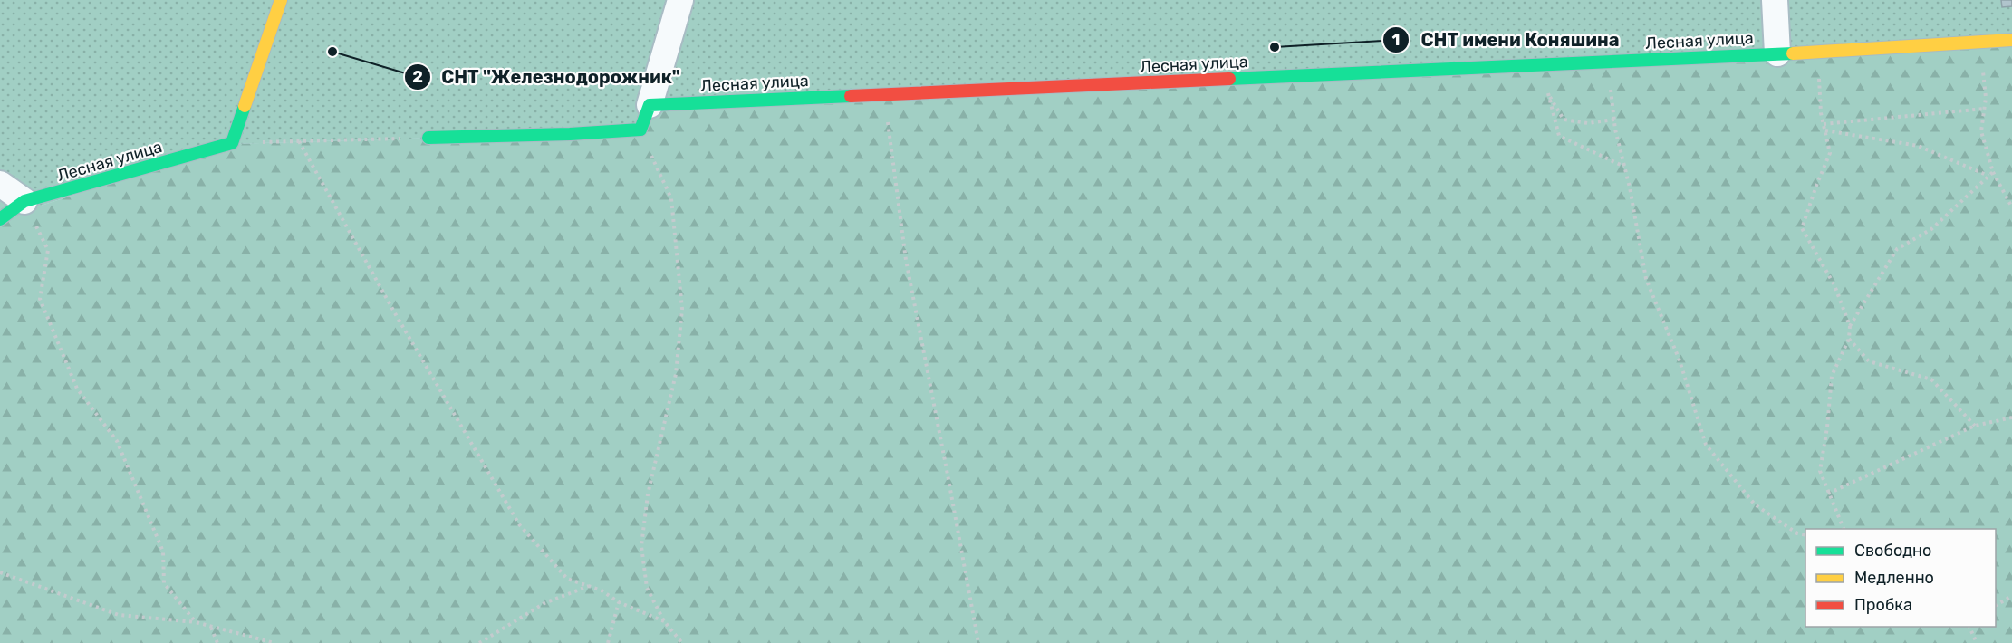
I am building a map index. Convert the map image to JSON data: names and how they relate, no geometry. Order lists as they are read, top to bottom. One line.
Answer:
{"streets":{"street":["Лесная улица"]},"places":["СНТ имени Коняшина","СНТ \"Железнодорожник\""],"legend":["Свободно","Медленно","Пробка"]}
